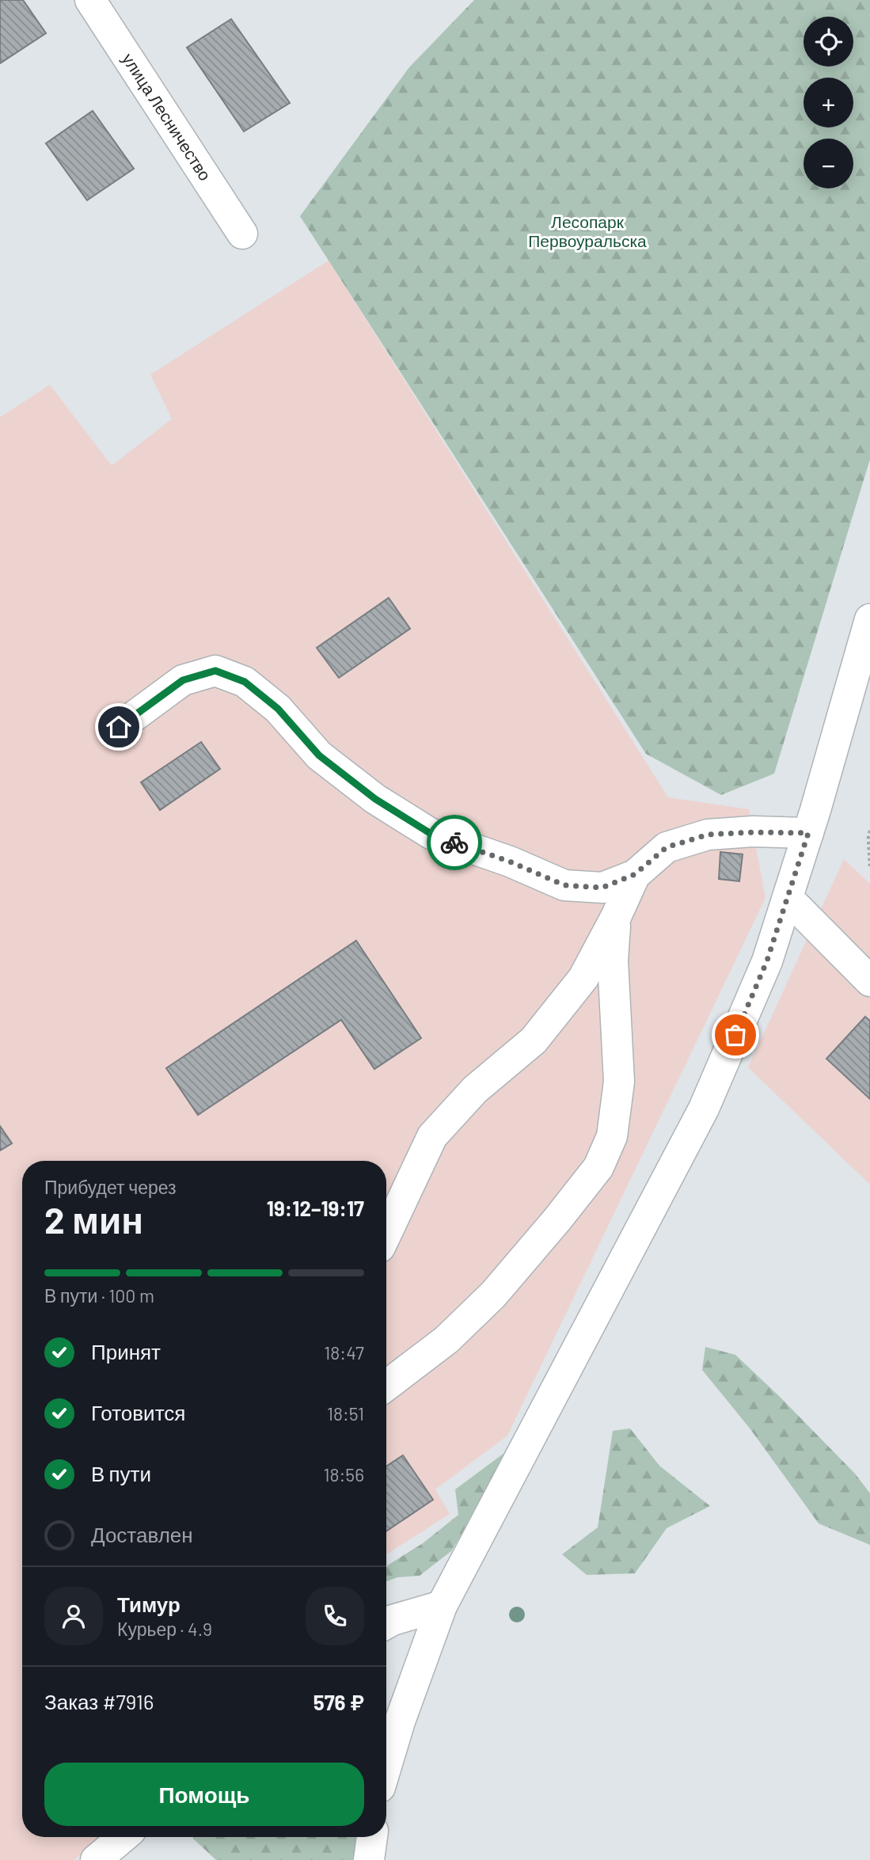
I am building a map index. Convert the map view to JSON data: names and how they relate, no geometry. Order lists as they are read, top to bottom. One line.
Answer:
{"streets":{"street":["улица Лесничество"]},"parks":["Лесопарк Первоуральска"],"page":{"map_buttons":["+","−"],"heading":["2 мин","Прибудет через","19:12–19:17"],"panel":["Тимур","Курьер · 4.9","Заказ #7916","576 ₽"],"bar":"В пути · 100 m","list":[["Принят","18:47"],["Готовится","18:51"],["В пути","18:56"],"Доставлен"],"buttons":"Помощь"}}
